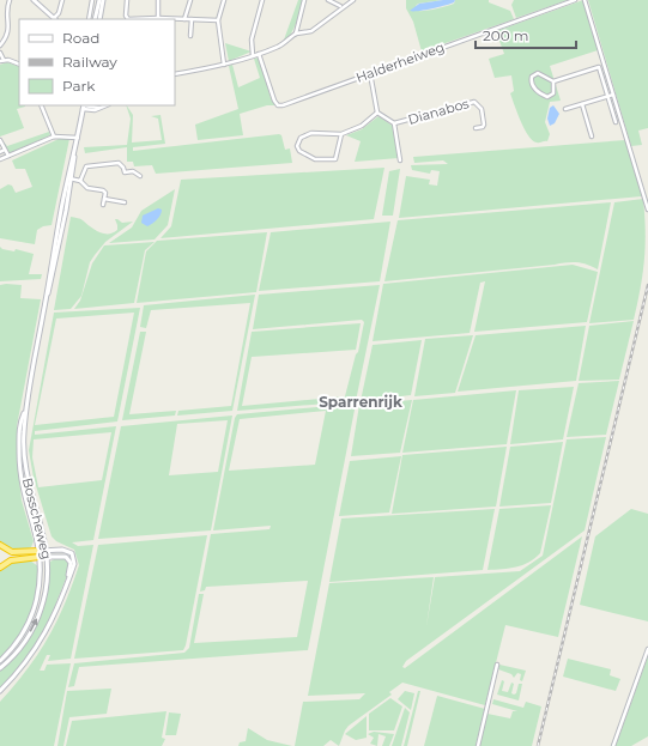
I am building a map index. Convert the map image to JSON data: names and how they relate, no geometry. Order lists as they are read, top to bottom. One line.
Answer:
{"streets":{"main road":["Bosscheweg"],"street":["Halderheiweg","Dianabos"]},"districts":["Sparrenrijk"],"legend":["Road","Railway","Park"],"scale_bar":"200 m"}
